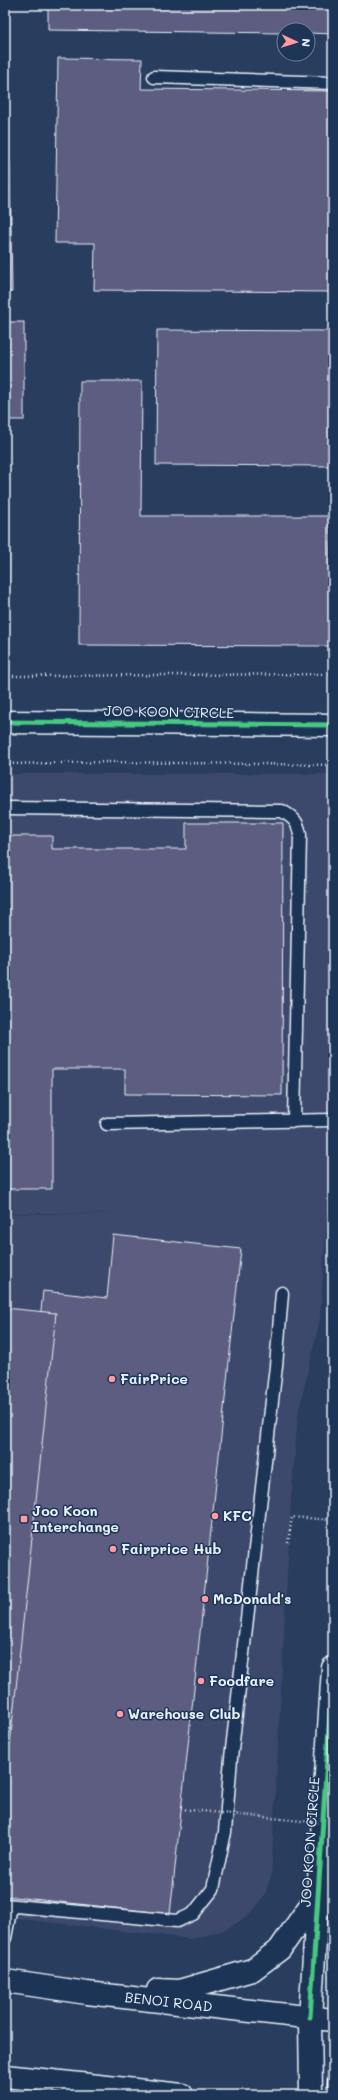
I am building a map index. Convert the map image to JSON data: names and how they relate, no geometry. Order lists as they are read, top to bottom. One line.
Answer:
{"streets":{"main road":["JOO KOON CIRCLE","BENOI ROAD"]},"crossings":[["JOO KOON CIRCLE","BENOI ROAD"]],"places":{"other":["FairPrice","KFC","Fairprice Hub","McDonald's","Foodfare","Warehouse Club"],"transit":["Joo Koon Interchange"]},"north":"right"}
